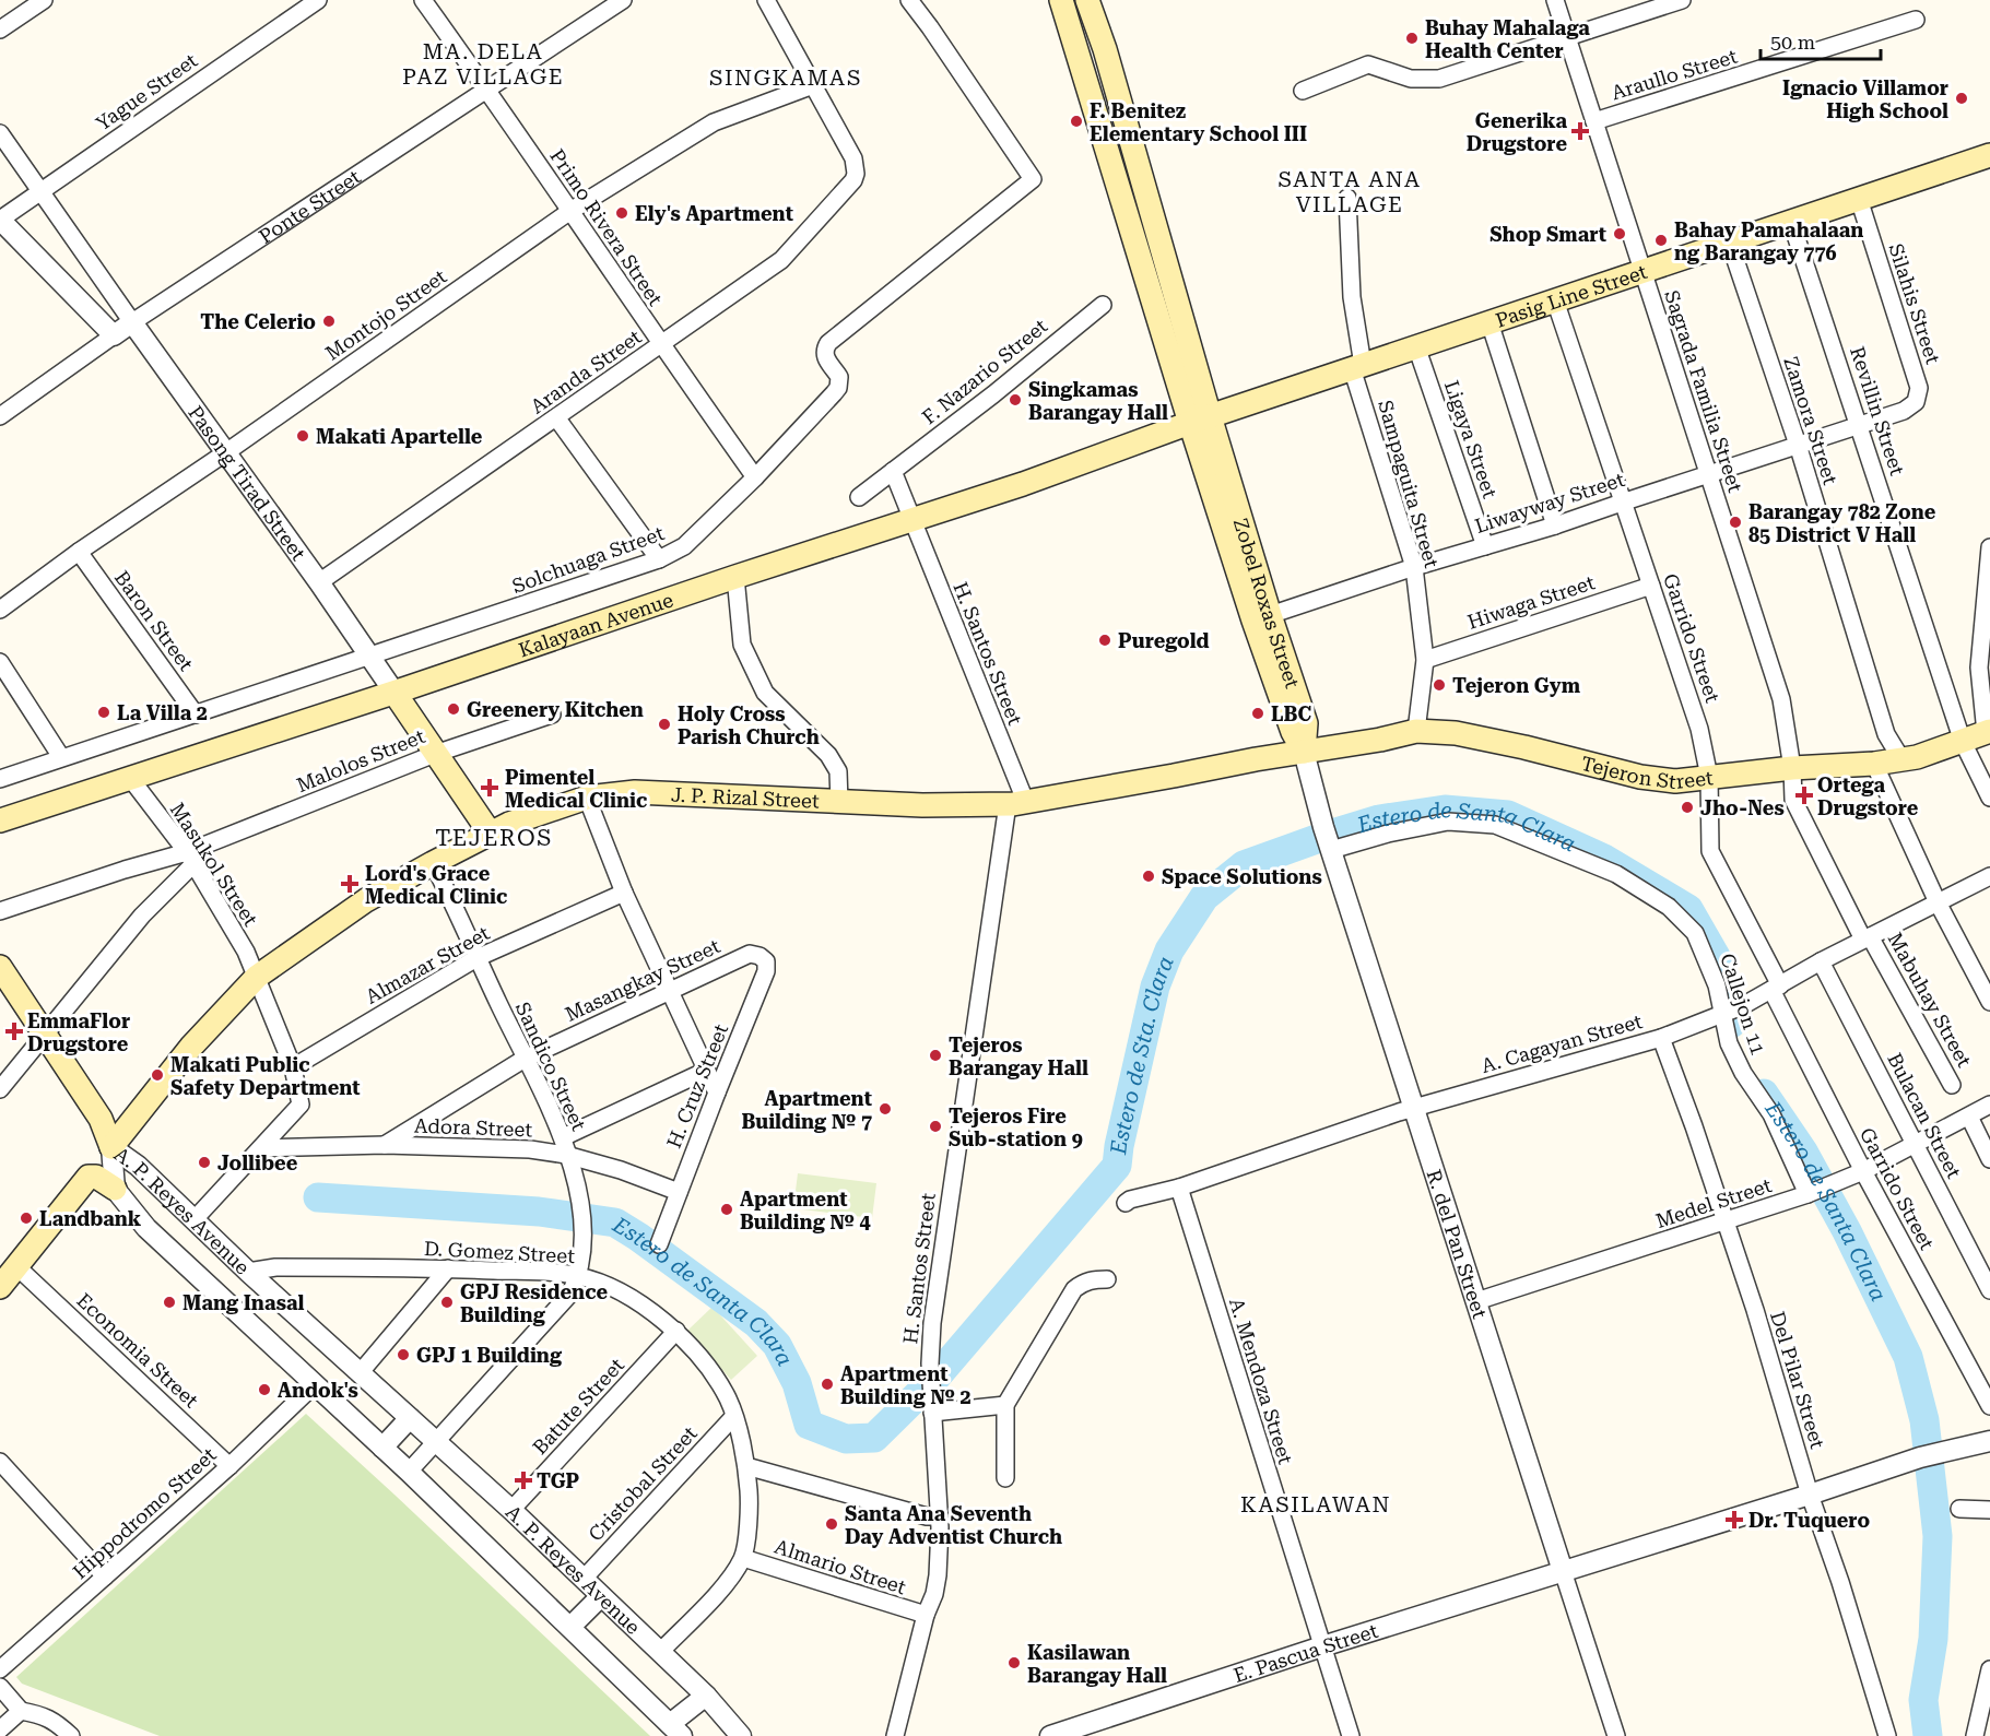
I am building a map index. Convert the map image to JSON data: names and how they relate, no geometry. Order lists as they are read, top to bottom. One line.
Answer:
{"streets":{"main road":["Pasig Line Street","Pasong Tirad Street","Zobel Roxas Street","Kalayaan Avenue","Tejeron Street","J. P. Rizal Street"],"street":["Araullo Street","Yague Street","Ponte Street","Primo Rivera Street","Silahis Street","Montojo Street","Aranda Street","F. Nazario Street","Sagrada Familia Street","Revillin Street","Zamora Street","Ligaya Street","Sampaguita Street","Liwayway Street","Solchuaga Street","Hiwaga Street","Baron Street","Garrido Street","H. Santos Street","Malolos Street","Masukol Street","Almazar Street","Masangkay Street","Mabuhay Street","Callejon 11","A. Cagayan Street","Sandico Street","H. Cruz Street","Bulacan Street","Adora Street","Medel Street","A. P. Reyes Avenue","R. del Pan Street","D. Gomez Street","Economia Street","Del Pilar Street","A. Mendoza Street","Batute Street","Cristobal Street","Hippodromo Street","Almario Street","E. Pascua Street"]},"crossings":[["Araullo Street","Sagrada Familia Street"],["Yague Street","Pasong Tirad Street"],["Ponte Street","Primo Rivera Street"],["Ponte Street","Pasong Tirad Street"],["Primo Rivera Street","Montojo Street"],["Primo Rivera Street","Aranda Street"],["Primo Rivera Street","Solchuaga Street"],["Pasig Line Street","Silahis Street"],["Pasig Line Street","Sagrada Familia Street"],["Pasig Line Street","Revillin Street"],["Pasig Line Street","Zamora Street"],["Pasig Line Street","Ligaya Street"],["Pasig Line Street","Sampaguita Street"],["Pasig Line Street","Zobel Roxas Street"],["Pasig Line Street","Kalayaan Avenue"],["Pasig Line Street","Garrido Street"],["Silahis Street","Revillin Street"],["Silahis Street","Liwayway Street"],["Montojo Street","Aranda Street"],["Montojo Street","Pasong Tirad Street"],["Montojo Street","Baron Street"],["Aranda Street","Pasong Tirad Street"],["Sagrada Familia Street","Liwayway Street"],["Sagrada Familia Street","Tejeron Street"],["Sagrada Familia Street","Mabuhay Street"],["Sagrada Familia Street","A. Cagayan Street"],["Revillin Street","Liwayway Street"],["Revillin Street","Tejeron Street"],["Zamora Street","Liwayway Street"],["Zamora Street","Tejeron Street"],["Ligaya Street","Liwayway Street"],["Pasong Tirad Street","Solchuaga Street"],["Pasong Tirad Street","Kalayaan Avenue"],["Pasong Tirad Street","Malolos Street"],["Pasong Tirad Street","J. P. Rizal Street"],["Sampaguita Street","Liwayway Street"],["Sampaguita Street","Hiwaga Street"],["Sampaguita Street","Tejeron Street"],["Liwayway Street","Zobel Roxas Street"],["Liwayway Street","Garrido Street"],["Solchuaga Street","Baron Street"],["Hiwaga Street","Garrido Street"],["Zobel Roxas Street","Kalayaan Avenue"],["Zobel Roxas Street","Tejeron Street"],["Zobel Roxas Street","J. P. Rizal Street"],["Zobel Roxas Street","R. del Pan Street"],["Kalayaan Avenue","H. Santos Street"],["Kalayaan Avenue","Masukol Street"],["Garrido Street","Tejeron Street"],["Garrido Street","A. Cagayan Street"],["Garrido Street","Medel Street"],["H. Santos Street","J. P. Rizal Street"],["H. Santos Street","Almario Street"],["Malolos Street","Masukol Street"],["Tejeron Street","J. P. Rizal Street"],["Tejeron Street","R. del Pan Street"],["J. P. Rizal Street","Masukol Street"],["J. P. Rizal Street","Sandico Street"],["J. P. Rizal Street","A. P. Reyes Avenue"],["J. P. Rizal Street","R. del Pan Street"],["Masukol Street","Almazar Street"],["Masukol Street","Adora Street"],["Almazar Street","Sandico Street"],["Masangkay Street","Sandico Street"],["Masangkay Street","H. Cruz Street"],["Masangkay Street","Adora Street"],["Mabuhay Street","A. Cagayan Street"],["Callejon 11","A. Cagayan Street"],["Callejon 11","Medel Street"],["Callejon 11","R. del Pan Street"],["A. Cagayan Street","Bulacan Street"],["A. Cagayan Street","R. del Pan Street"],["A. Cagayan Street","Del Pilar Street"],["A. Cagayan Street","A. Mendoza Street"],["Sandico Street","Adora Street"],["Sandico Street","A. P. Reyes Avenue"],["Sandico Street","D. Gomez Street"],["H. Cruz Street","Adora Street"],["Bulacan Street","Medel Street"],["Medel Street","R. del Pan Street"],["Medel Street","Del Pilar Street"],["A. P. Reyes Avenue","D. Gomez Street"],["A. P. Reyes Avenue","Batute Street"],["A. P. Reyes Avenue","Cristobal Street"],["A. P. Reyes Avenue","Hippodromo Street"],["R. del Pan Street","E. Pascua Street"],["D. Gomez Street","Batute Street"],["D. Gomez Street","Cristobal Street"],["D. Gomez Street","Almario Street"],["Economia Street","Hippodromo Street"],["Del Pilar Street","E. Pascua Street"],["A. Mendoza Street","E. Pascua Street"]],"districts":["MA. DELA PAZ VILLAGE","SINGKAMAS","SANTA ANA VILLAGE","TEJEROS","KASILAWAN"],"water":["Estero de Santa Clara","Estero de Sta. Clara"],"places":{"other":["Buhay Mahalaga Health Center","Ignacio Villamor High School","F. Benitez Elementary School III","Ely's Apartment","Shop Smart","Bahay Pamahalaan ng Barangay 776","The Celerio","Singkamas Barangay Hall","Makati Apartelle","Barangay 782 Zone 85 District V Hall","Puregold","Tejeron Gym","Greenery Kitchen","La Villa 2","LBC","Holy Cross Parish Church","Jho-Nes","Space Solutions","Tejeros Barangay Hall","Makati Public Safety Department","Apartment Building № 7","Tejeros Fire Sub-station 9","Jollibee","Apartment Building № 4","Landbank","Mang Inasal","GPJ Residence Building","GPJ 1 Building","Apartment Building № 2","Andok's","Santa Ana Seventh Day Adventist Church","Kasilawan Barangay Hall"],"health":["Generika Drugstore","Pimentel Medical Clinic","Ortega Drugstore","Lord's Grace Medical Clinic","EmmaFlor Drugstore","TGP","Dr. Tuquero"]},"scale_bar":"50 m"}
